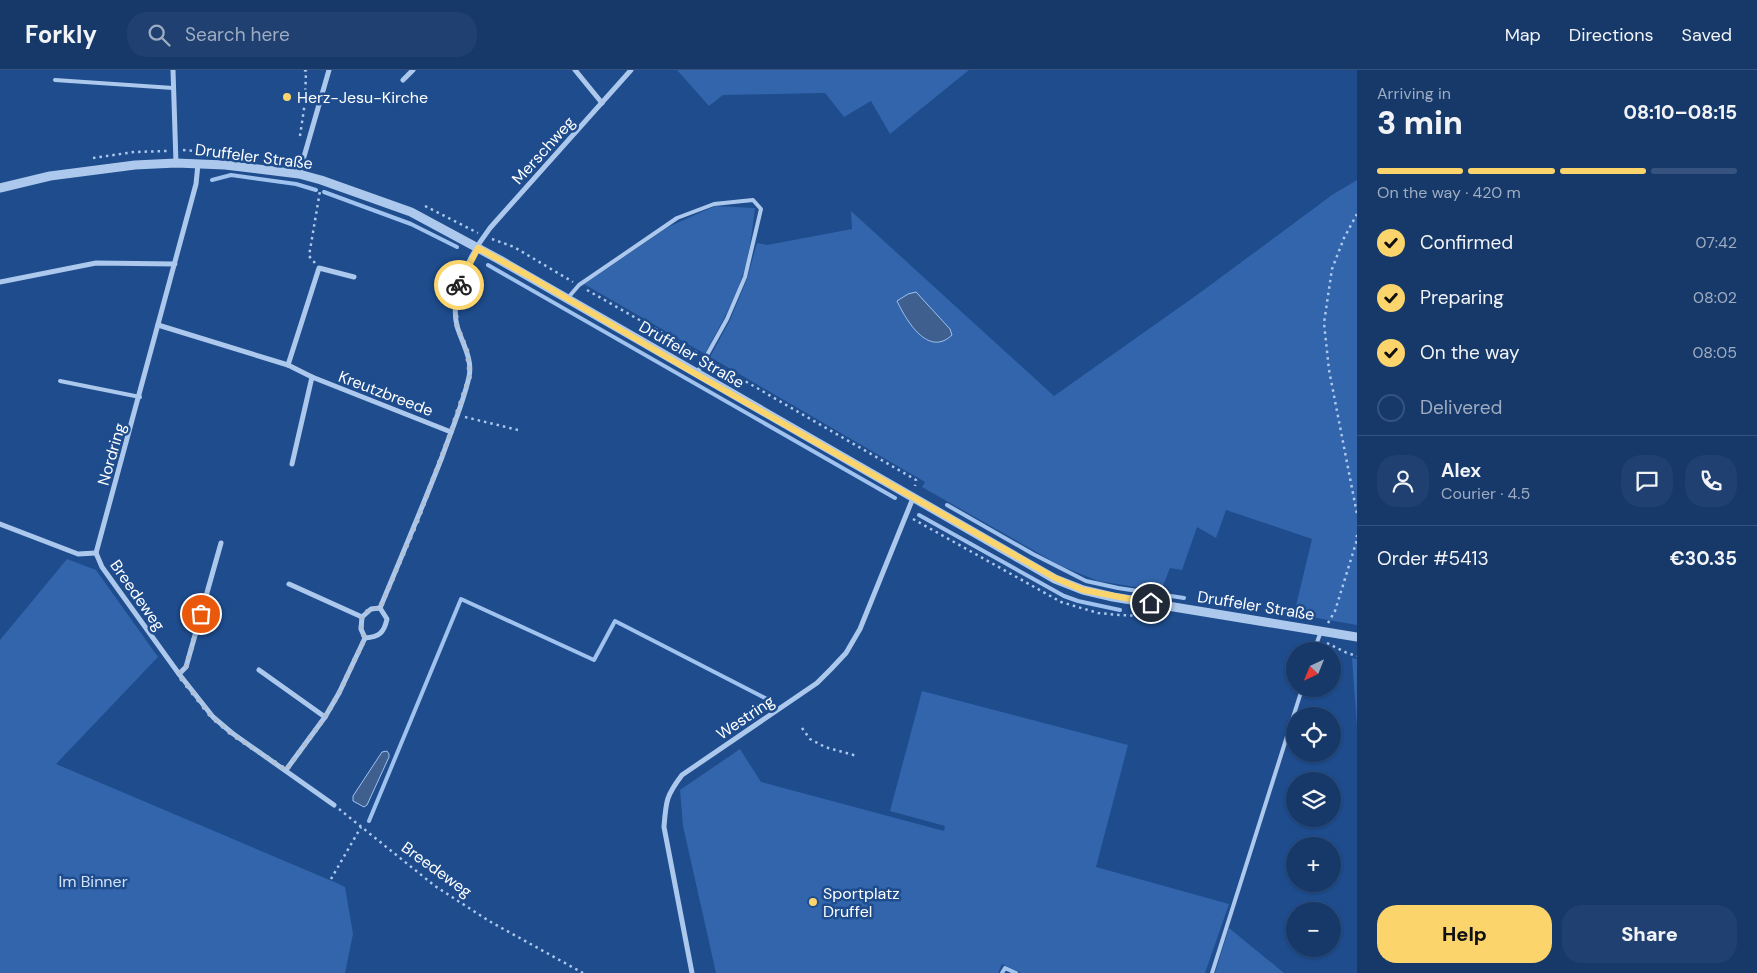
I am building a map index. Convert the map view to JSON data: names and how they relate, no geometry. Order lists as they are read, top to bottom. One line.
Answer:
{"streets":{"street":["Merschweg","Druffeler Straße","Kreutzbreede","Nordring","Breedeweg","Westring"]},"crossings":[["Merschweg","Druffeler Straße"],["Druffeler Straße","Nordring"],["Druffeler Straße","Westring"],["Kreutzbreede","Nordring"],["Nordring","Breedeweg"]],"parks":["Im Binner"],"places":["Herz-Jesu-Kirche","Sportplatz Druffel"],"north":"bottom left","page":{"header":"Forkly","search":"Search here","nav":["Map","Directions","Saved"],"heading":["3 min","Arriving in","08:10–08:15"],"panel":["Alex","Courier · 4.5","Order #5413","€30.35"],"bar":"On the way · 420 m","list":[["Confirmed","07:42"],["Preparing","08:02"],["On the way","08:05"],"Delivered"],"map_buttons":["+","−"],"buttons":["Help","Share"]}}
